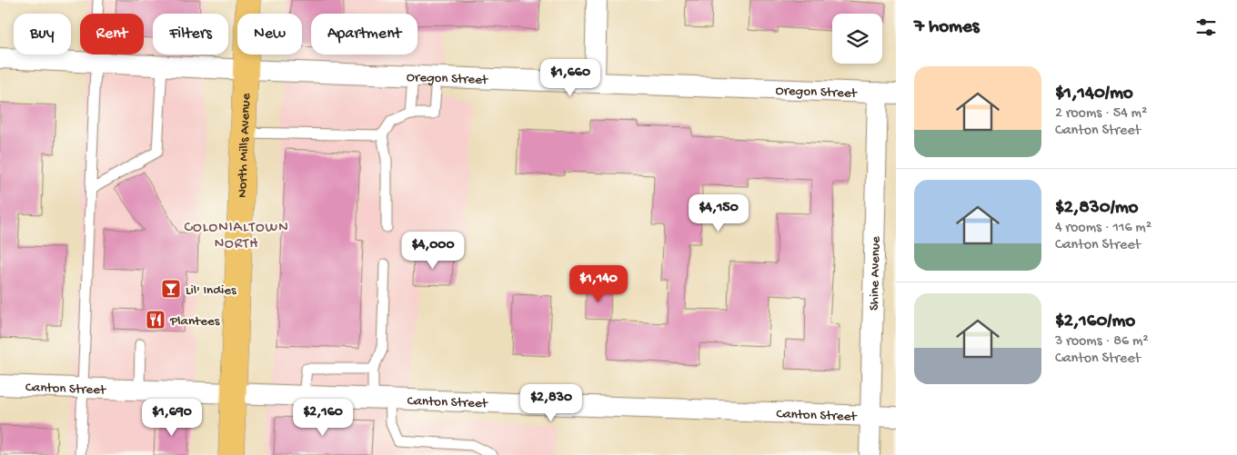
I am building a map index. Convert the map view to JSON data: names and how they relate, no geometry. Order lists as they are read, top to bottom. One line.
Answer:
{"streets":{"main road":["North Mills Avenue"],"street":["Oregon Street","Shine Avenue","Canton Street"]},"crossings":[["Oregon Street","North Mills Avenue"],["Oregon Street","Shine Avenue"],["North Mills Avenue","Canton Street"],["Shine Avenue","Canton Street"]],"districts":["COLONIALTOWN NORTH"],"places":{"bar":["Lil' Indies"],"restaurant":["Plantees"]},"page":{"heading":"7 homes","chip":["Buy","Rent","Filters","New","Apartment"],"list":[{"name":"$1,140/mo","note":"2 rooms · 54 m² · Canton Street"},{"name":"$2,830/mo","note":"4 rooms · 116 m² · Canton Street"},{"name":"$2,160/mo","note":"3 rooms · 86 m² · Canton Street"}],"price":["$1,660","$4,150","$4,000","$1,140","$2,830","$1,690","$2,160"]}}
